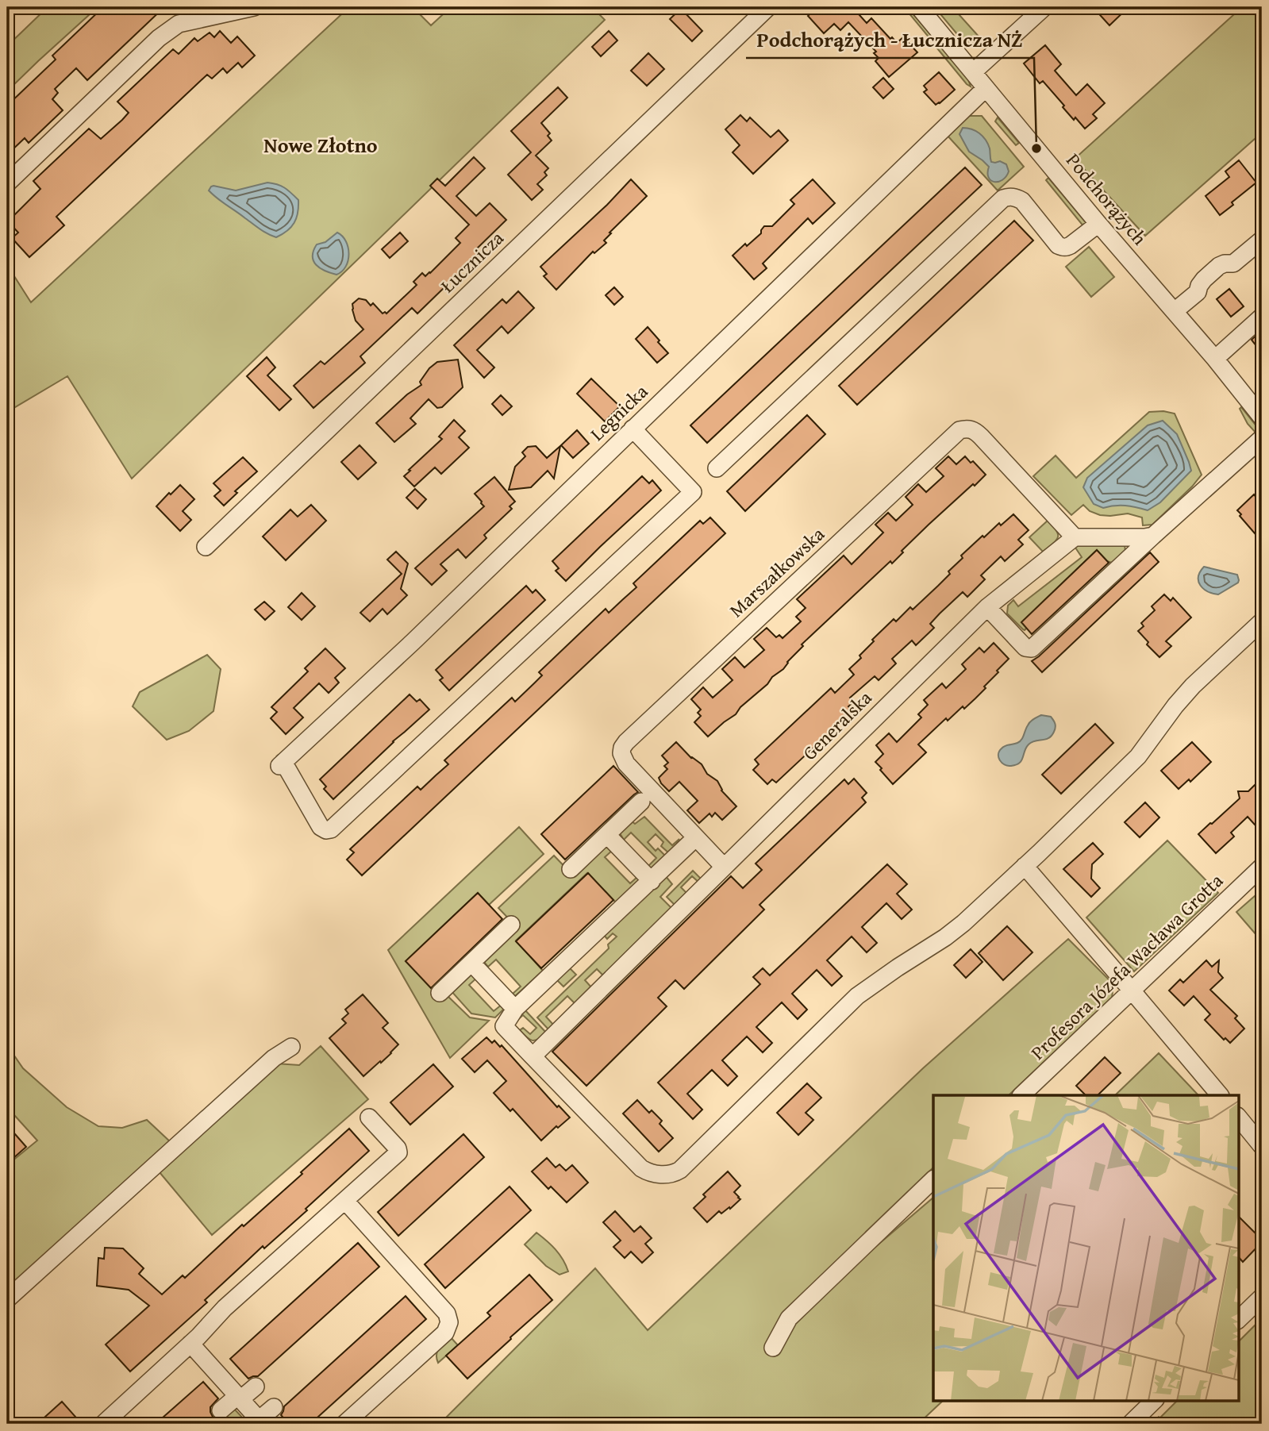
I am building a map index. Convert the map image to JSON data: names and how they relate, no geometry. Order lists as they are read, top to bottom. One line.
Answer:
{"streets":{"street":["Podchorążych","Łucznicza","Legnicka","Marszałkowska","Generalska","Profesora Józefa Wacława Grotta"]},"crossings":[["Podchorążych","Legnicka"],["Marszałkowska","Generalska"]],"districts":["Nowe Złotno"],"places":["Podchorążych - Łucznicza NŻ"]}
